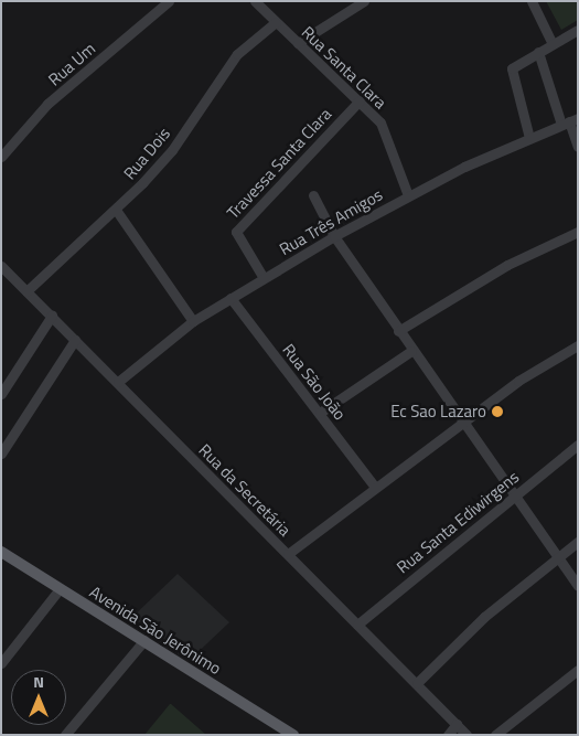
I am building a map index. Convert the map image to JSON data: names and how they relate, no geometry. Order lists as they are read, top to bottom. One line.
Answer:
{"streets":{"main road":["Avenida São Jerônimo"],"street":["Rua Um","Rua Santa Clara","Rua Dois","Travessa Santa Clara","Rua Três Amigos","Rua São João","Rua da Secretária","Rua Santa Ediwirgens"]},"crossings":[["Rua Santa Clara","Rua Dois"],["Rua Santa Clara","Travessa Santa Clara"],["Rua Santa Clara","Rua Três Amigos"],["Rua Dois","Rua da Secretária"],["Travessa Santa Clara","Rua Três Amigos"],["Rua Três Amigos","Rua São João"],["Rua Três Amigos","Rua da Secretária"],["Rua da Secretária","Rua Santa Ediwirgens"]],"places":["Ec Sao Lazaro"],"north":"top"}
